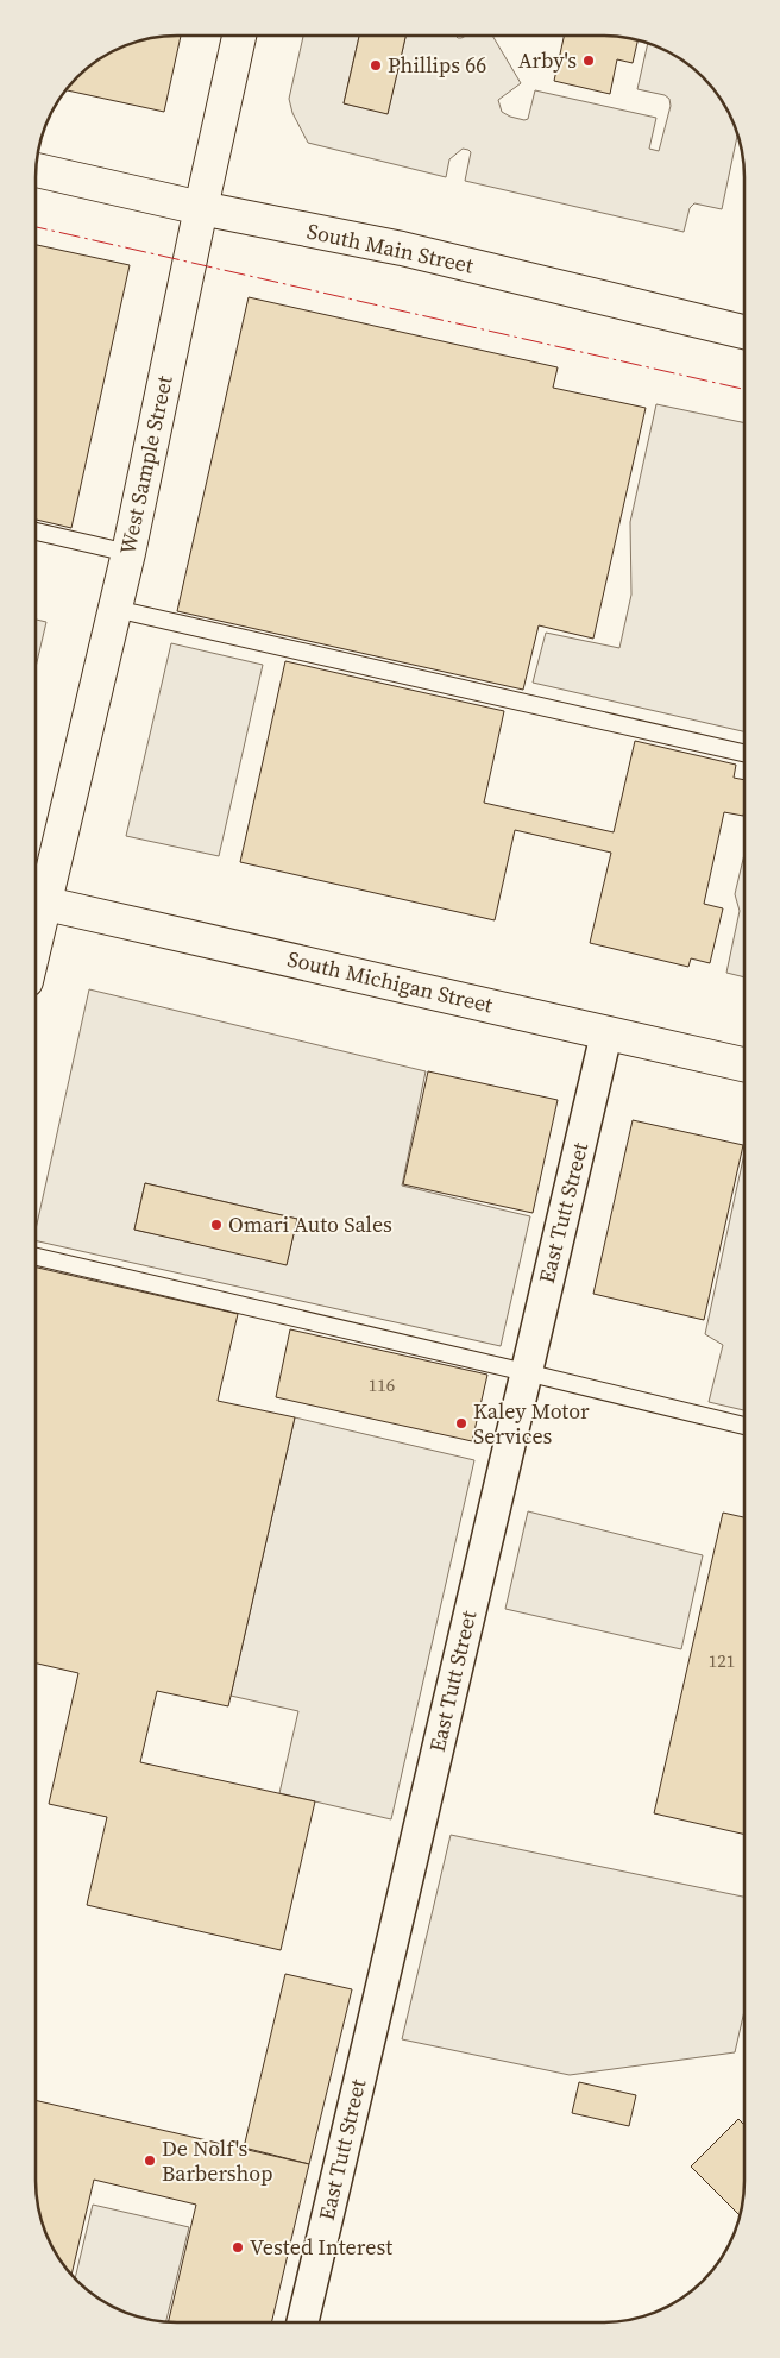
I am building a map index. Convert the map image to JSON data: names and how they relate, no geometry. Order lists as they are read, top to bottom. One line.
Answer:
{"streets":{"main road":["South Main Street","West Sample Street","South Michigan Street"],"street":["East Tutt Street"]},"crossings":[["South Main Street","West Sample Street"],["West Sample Street","South Michigan Street"],["South Michigan Street","East Tutt Street"]],"places":["Arby's","Phillips 66","Omari Auto Sales","Kaley Motor Services","De Nolf's Barbershop","Vested Interest"],"house_numbers":["116","121"]}
